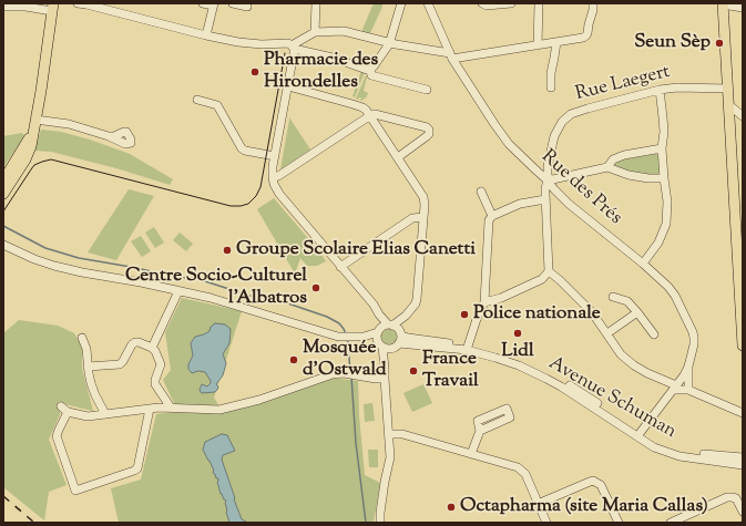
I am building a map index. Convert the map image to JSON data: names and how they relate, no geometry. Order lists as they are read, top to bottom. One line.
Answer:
{"streets":{"street":["Rue Laegert","Rue des Prés","Avenue Schuman"]},"crossings":[["Rue Laegert","Rue des Prés"],["Rue des Prés","Avenue Schuman"]],"places":["Seun Sèp","Pharmacie des Hirondelles","Groupe Scolaire Elias Canetti","Centre Socio-Culturel l'Albatros","Police nationale","Lidl","Mosquée d'Ostwald","France Travail","Octapharma (site Maria Callas)"]}
